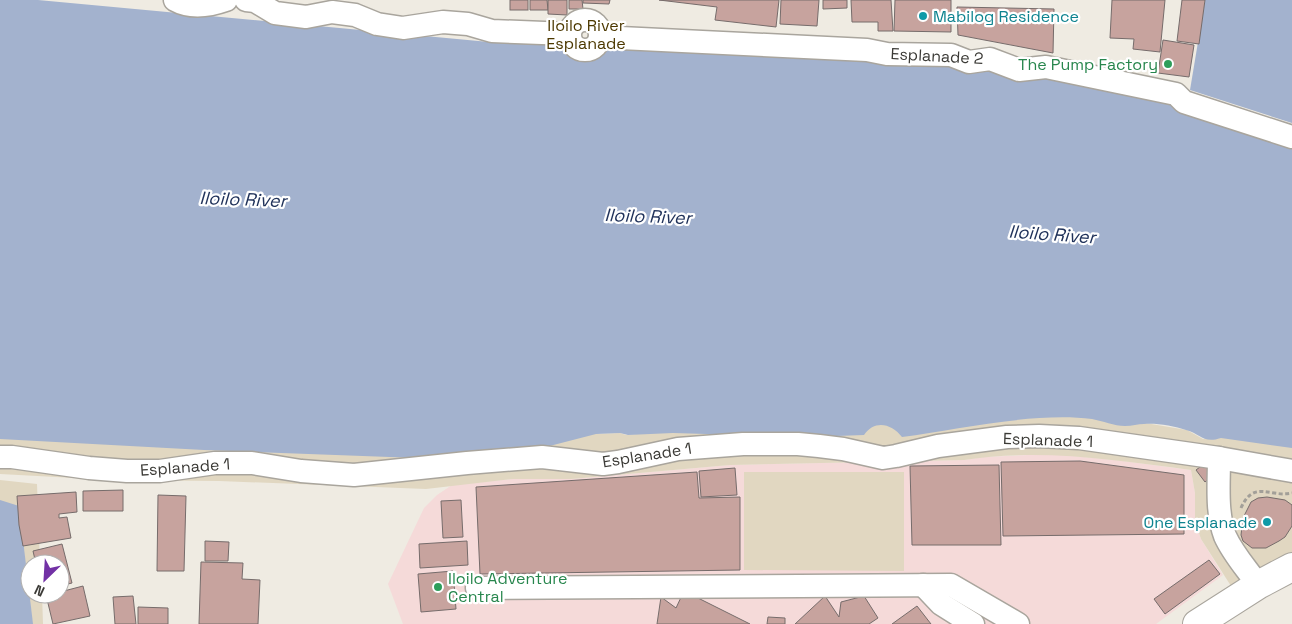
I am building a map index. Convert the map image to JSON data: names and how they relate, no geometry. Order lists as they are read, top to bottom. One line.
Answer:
{"streets":{"street":["Esplanade 2","Esplanade 1"]},"water":["Iloilo River"],"parks":["Iloilo River Esplanade"],"places":["Mabilog Residence","The Pump Factory","One Esplanade","Iloilo Adventure Central"],"north":"bottom left"}
